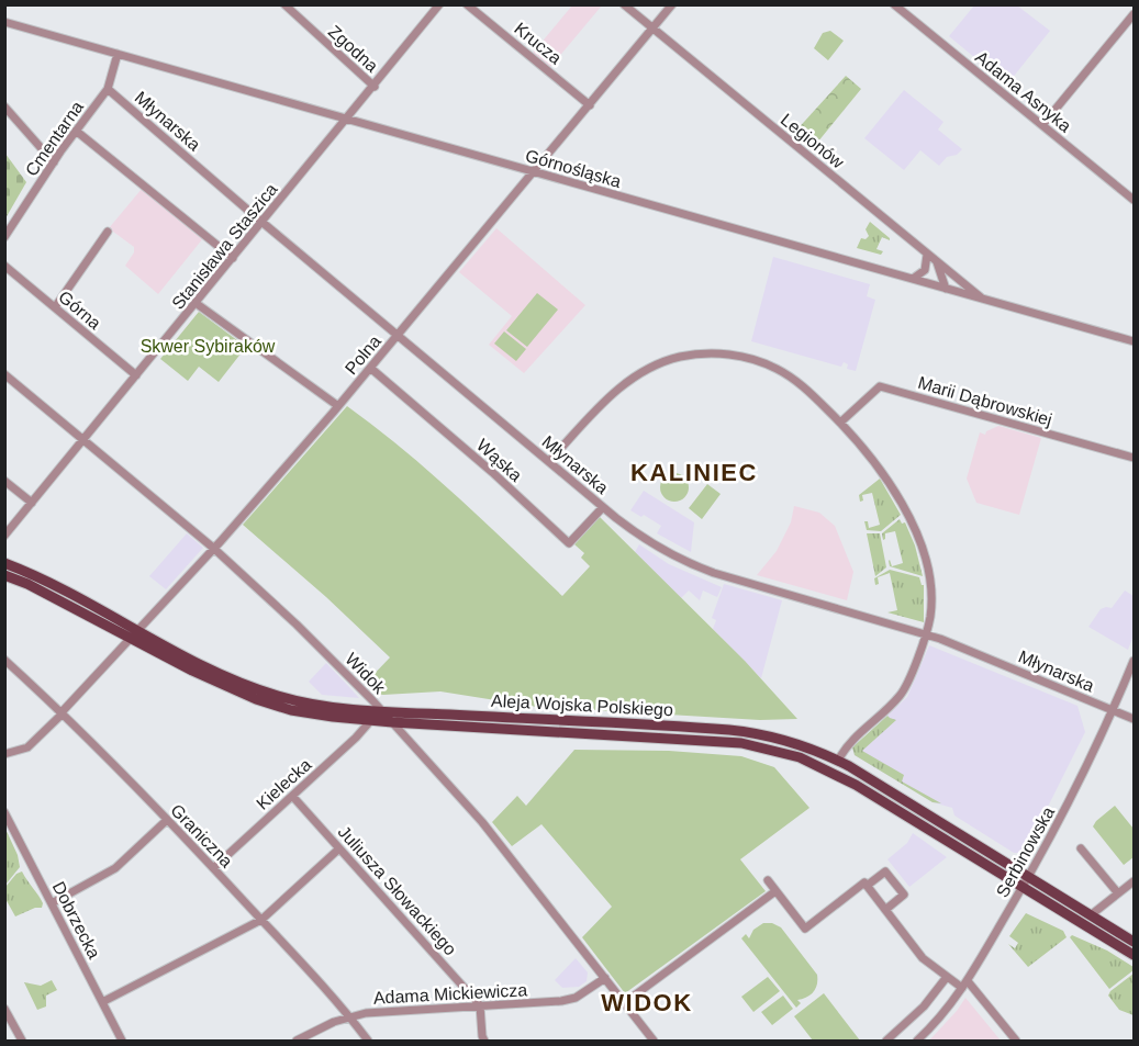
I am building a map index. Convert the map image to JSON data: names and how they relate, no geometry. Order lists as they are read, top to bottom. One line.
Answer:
{"streets":{"main road":["Aleja Wojska Polskiego"],"street":["Krucza","Zgodna","Adama Asnyka","Młynarska","Cmentarna","Legionów","Górnośląska","Stanisława Staszica","Górna","Polna","Marii Dąbrowskiej","Wąska","Widok","Kielecka","Graniczna","Serbinowska","Juliusza Słowackiego","Dobrzecka","Adama Mickiewicza"]},"crossings":[["Krucza","Polna"],["Zgodna","Stanisława Staszica"],["Młynarska","Cmentarna"],["Młynarska","Stanisława Staszica"],["Młynarska","Polna"],["Młynarska","Wąska"],["Młynarska","Serbinowska"],["Cmentarna","Górnośląska"],["Legionów","Górnośląska"],["Legionów","Polna"],["Górnośląska","Stanisława Staszica"],["Górnośląska","Polna"],["Stanisława Staszica","Górna"],["Stanisława Staszica","Widok"],["Polna","Wąska"],["Polna","Widok"],["Polna","Aleja Wojska Polskiego"],["Polna","Graniczna"],["Widok","Aleja Wojska Polskiego"],["Widok","Adama Mickiewicza"],["Aleja Wojska Polskiego","Kielecka"],["Aleja Wojska Polskiego","Serbinowska"],["Kielecka","Graniczna"],["Kielecka","Juliusza Słowackiego"],["Graniczna","Adama Mickiewicza"],["Juliusza Słowackiego","Adama Mickiewicza"]],"districts":["KALINIEC","WIDOK"],"parks":["Skwer Sybiraków"]}
